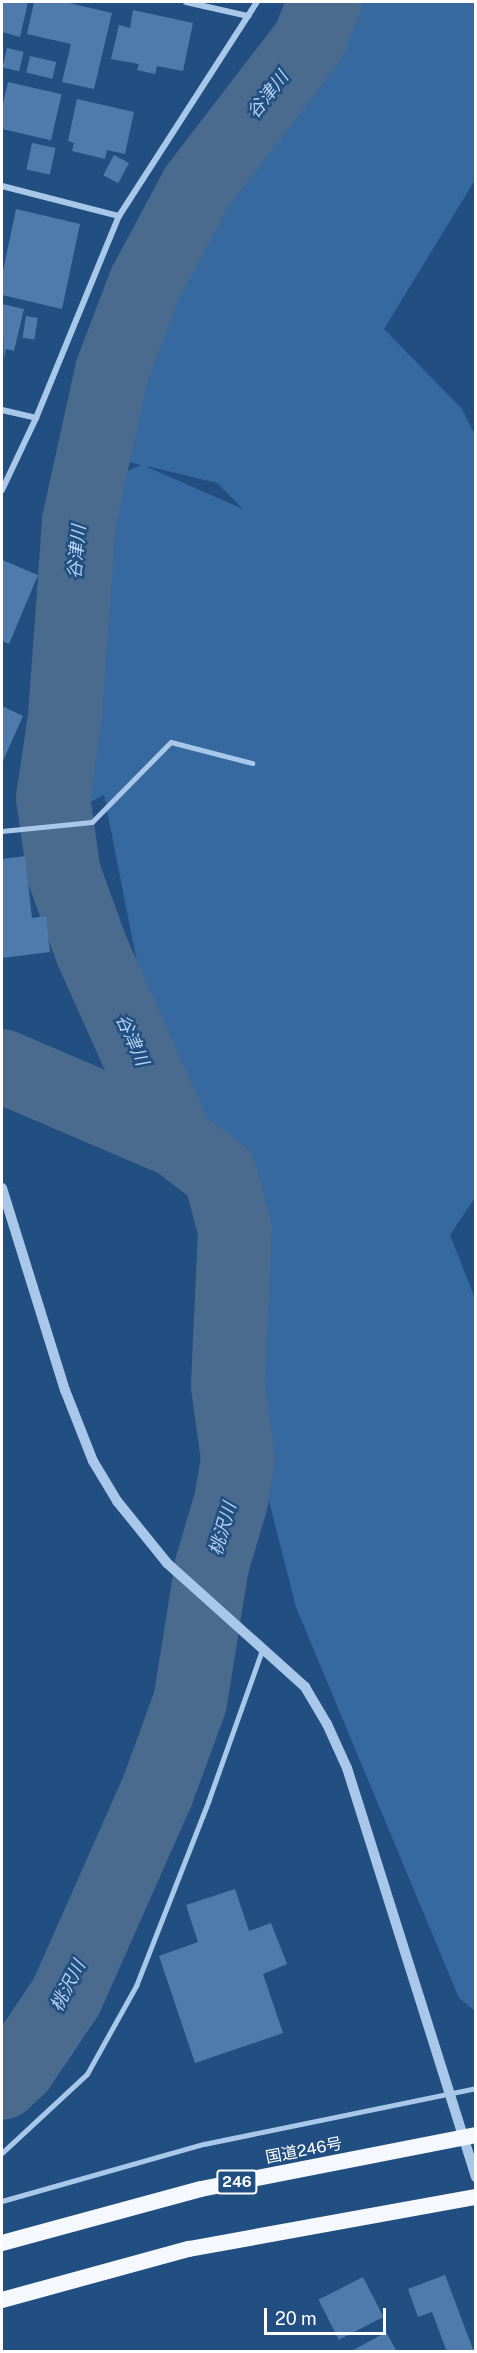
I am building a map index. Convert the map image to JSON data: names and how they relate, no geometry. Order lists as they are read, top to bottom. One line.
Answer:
{"streets":{"highway":["国道246号","246"]},"water":["谷津川","桃沢川"],"scale_bar":"20 m"}
